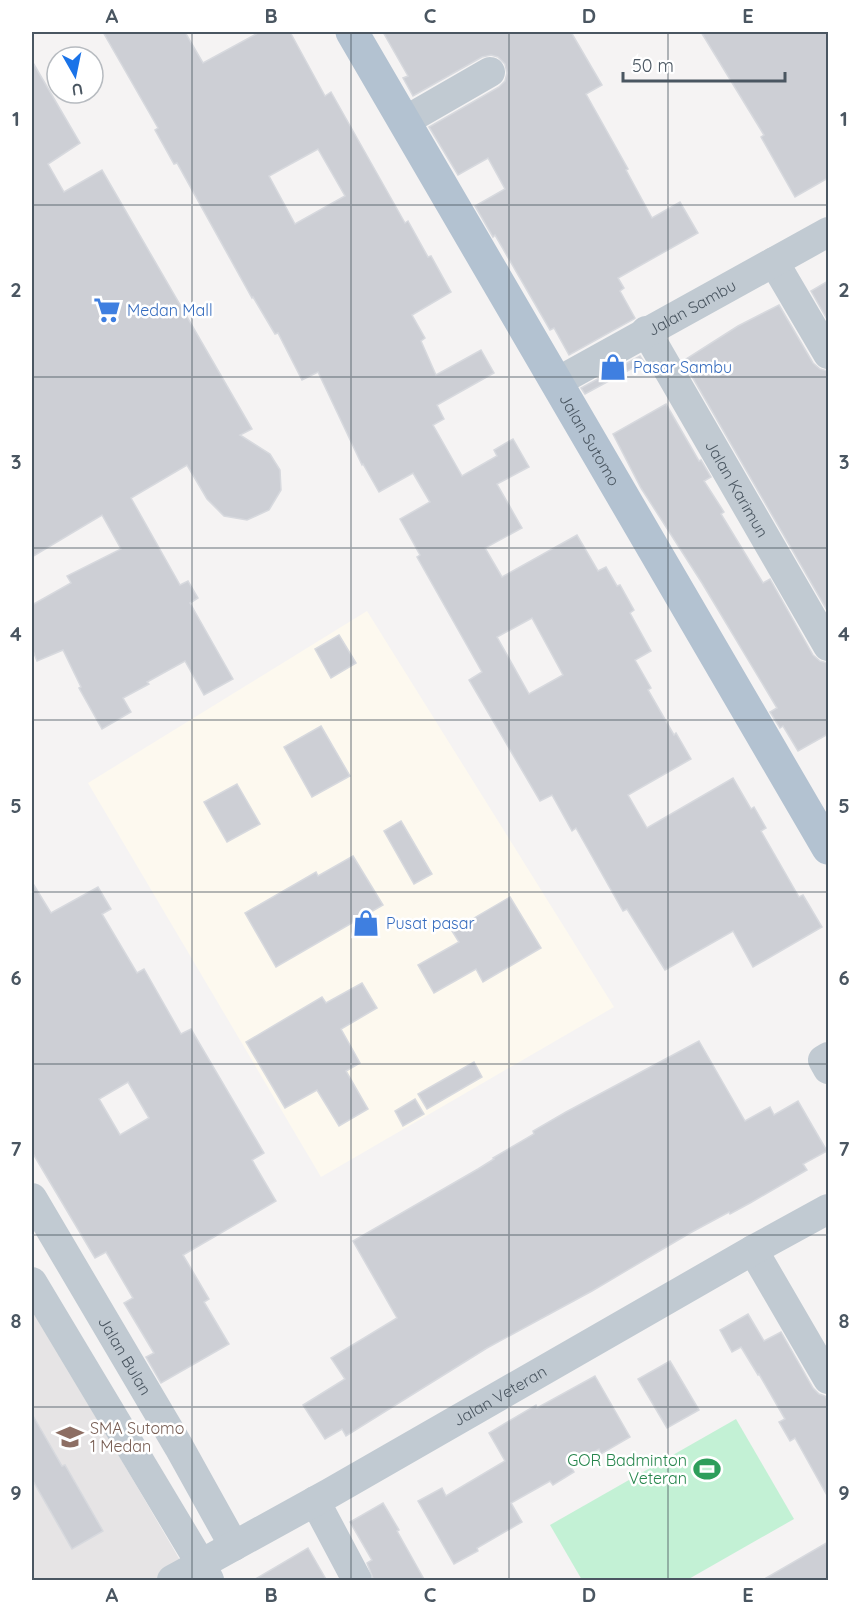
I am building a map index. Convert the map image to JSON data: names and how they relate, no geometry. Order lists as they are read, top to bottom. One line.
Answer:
{"streets":{"main road":["Jalan Sutomo"],"street":["Jalan Sambu","Jalan Karimun","Jalan Bulan","Jalan Veteran"]},"crossings":[["Jalan Sambu","Jalan Sutomo"],["Jalan Sambu","Jalan Karimun"],["Jalan Bulan","Jalan Veteran"]],"places":{"supermarket":["Medan Mall"],"shop":["Pasar Sambu","Pusat pasar"],"school or university":["SMA Sutomo 1 Medan"],"sports":["GOR Badminton Veteran"]},"scale_bar":"50 m","north":"bottom","grid":{"columns":["A","B","C","D","E"],"rows":["1","2","3","4","5","6","7","8","9"]}}
